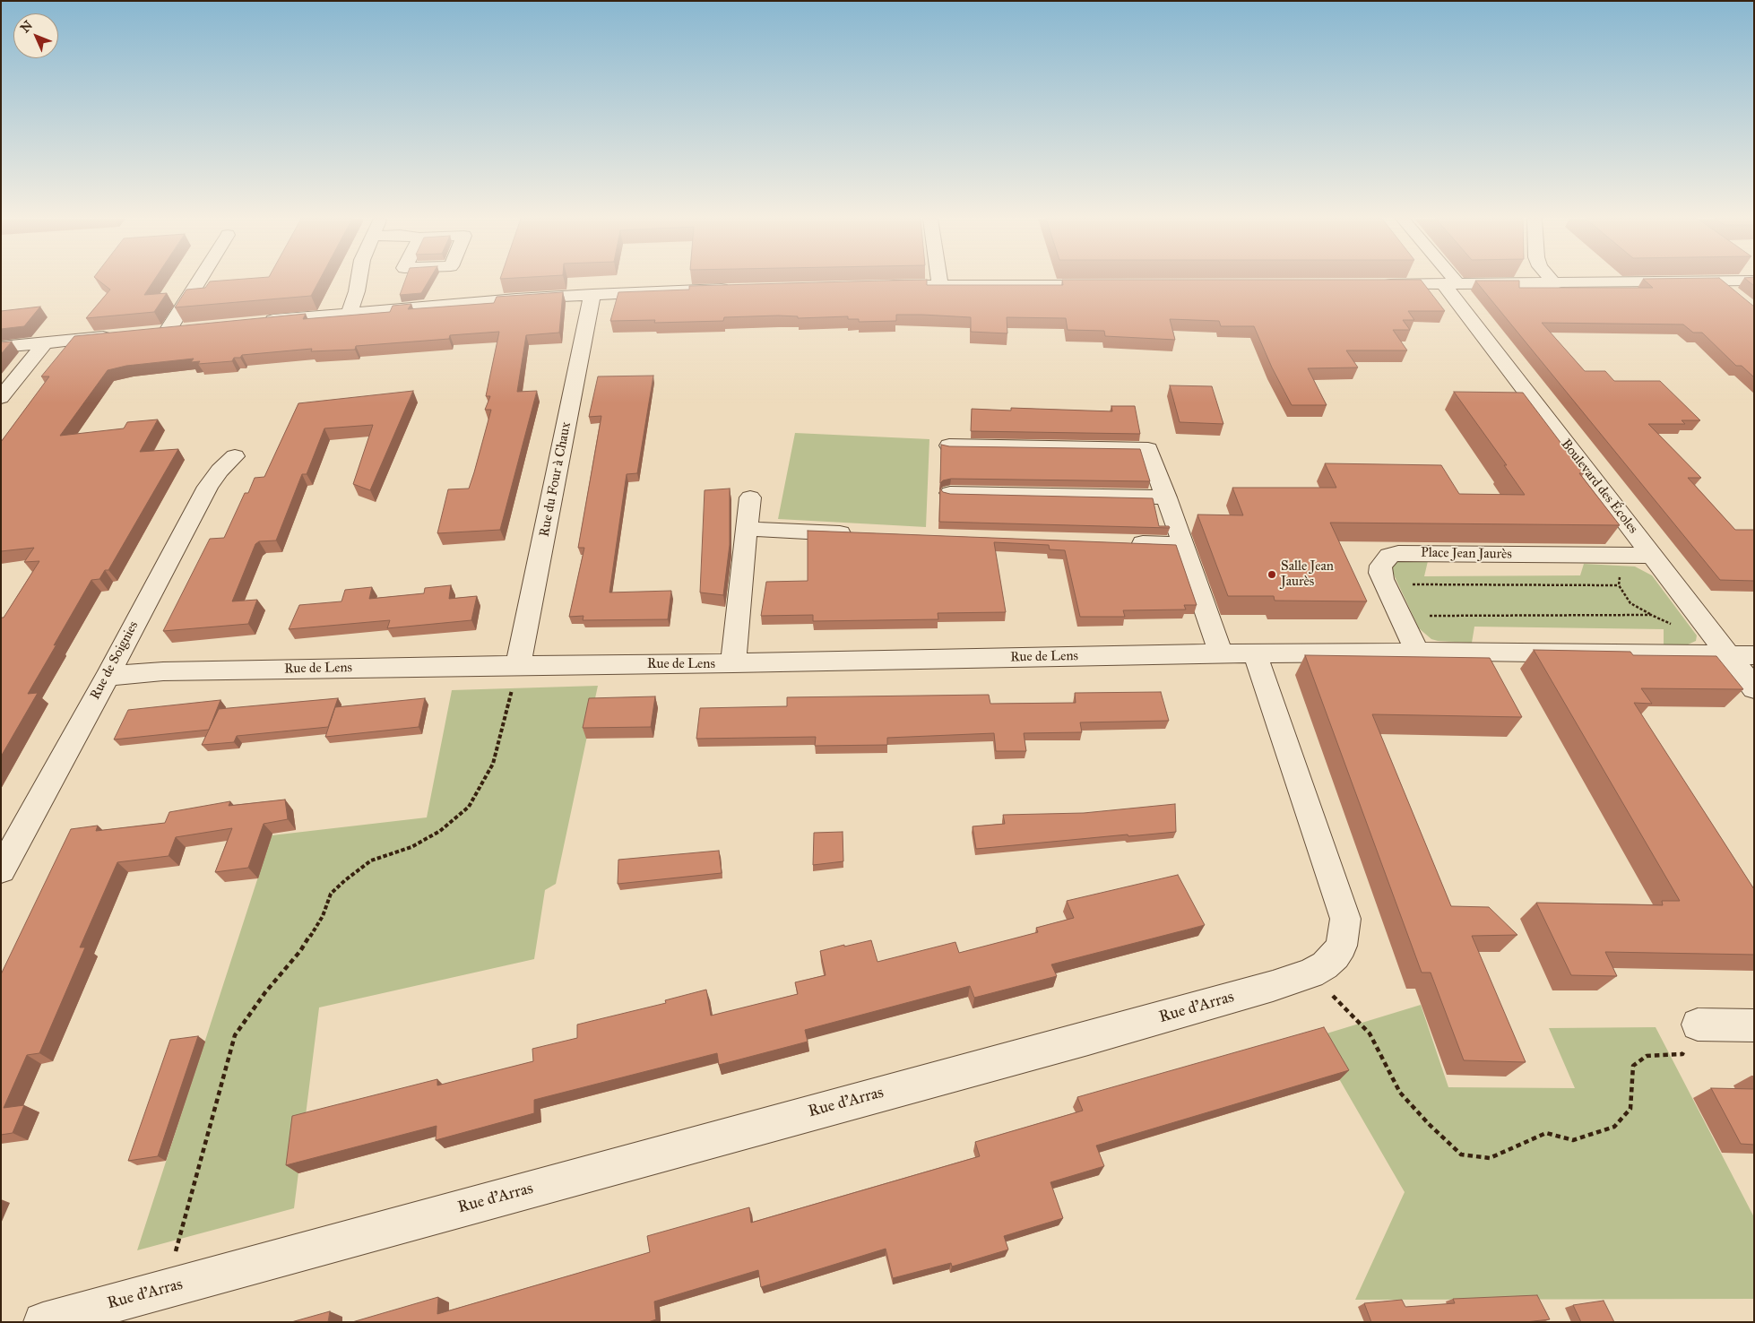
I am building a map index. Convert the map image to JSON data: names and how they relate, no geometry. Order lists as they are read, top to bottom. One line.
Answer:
{"streets":{"street":["Rue du Four à Chaux","Boulevard des Écoles","Place Jean Jaurès","Rue de Lens","Rue de Soignies","Rue d'Arras"]},"crossings":[["Rue du Four à Chaux","Rue de Lens"],["Boulevard des Écoles","Place Jean Jaurès"],["Rue de Lens","Rue de Soignies"],["Rue de Lens","Rue d'Arras"]],"places":["Salle Jean Jaurès"],"north":"top left"}
